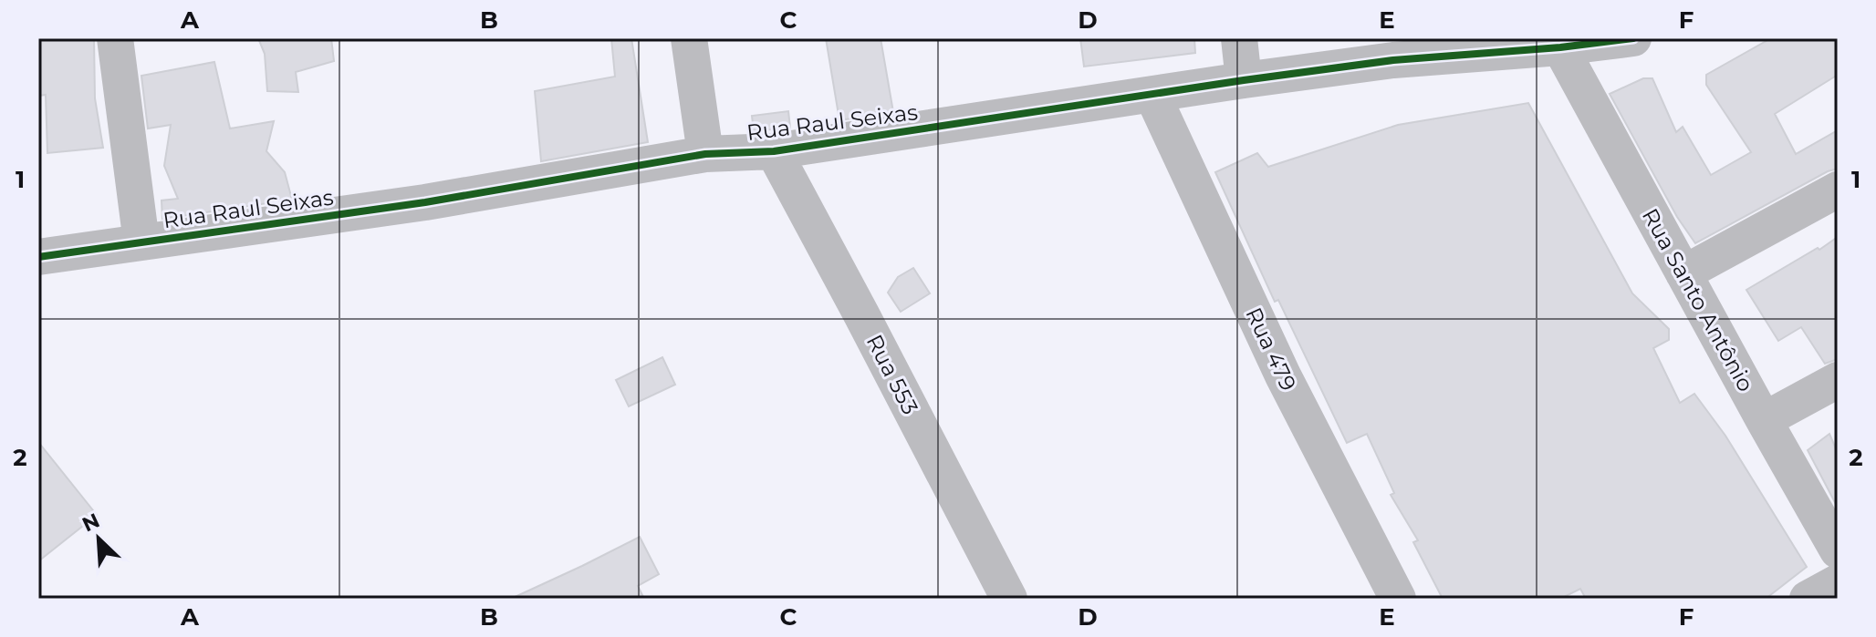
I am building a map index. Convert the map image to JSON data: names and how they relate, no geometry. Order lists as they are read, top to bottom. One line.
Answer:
{"streets":{"street":["Rua Raul Seixas","Rua Santo Antônio","Rua 479","Rua 553"]},"crossings":[["Rua Raul Seixas","Rua Santo Antônio"],["Rua Raul Seixas","Rua 479"],["Rua Raul Seixas","Rua 553"]],"north":"top left","grid":{"columns":["A","B","C","D","E","F"],"rows":["1","2"]}}
